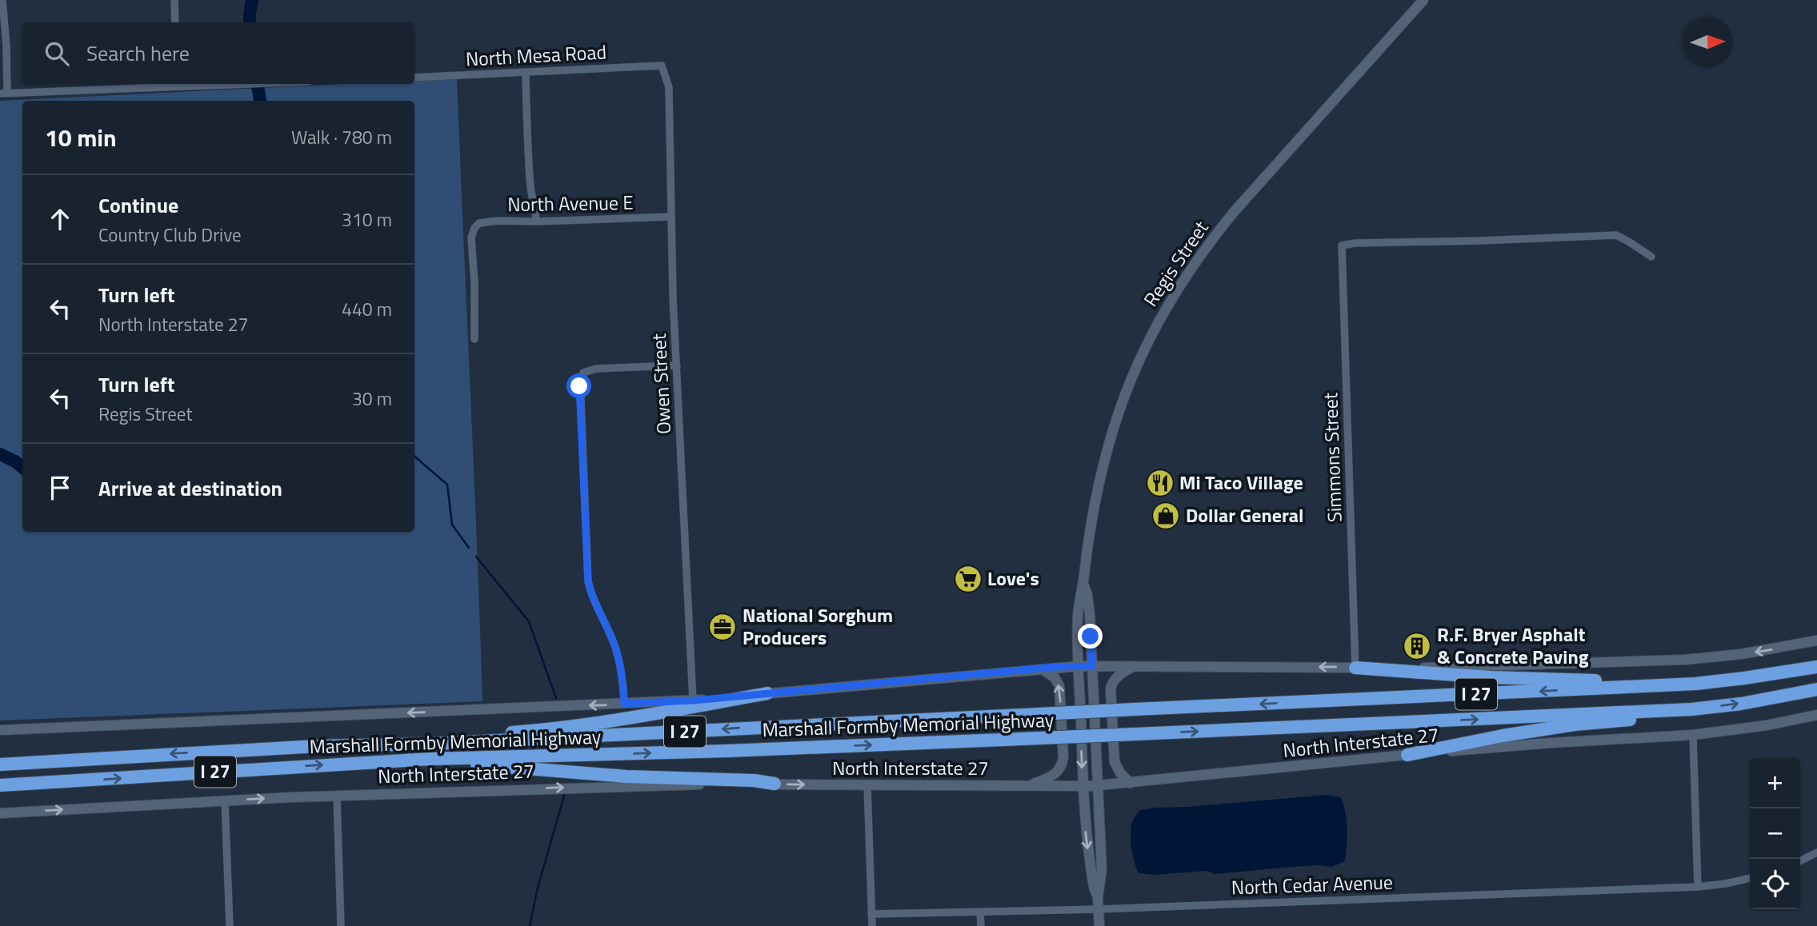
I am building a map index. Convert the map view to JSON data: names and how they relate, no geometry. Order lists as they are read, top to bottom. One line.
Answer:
{"streets":{"highway":["I 27","Marshall Formby Memorial Highway"],"main road":["Regis Street","North Interstate 27"],"street":["North Mesa Road","North Avenue E","Owen Street","Simmons Street","North Cedar Avenue"]},"crossings":[["North Mesa Road","Owen Street"],["North Avenue E","Owen Street"],["Regis Street","North Interstate 27"]],"places":{"restaurant":["Mi Taco Village"],"shop":["Dollar General"],"supermarket":["Love's"],"office":["National Sorghum Producers"],"building":["R.F. Bryer Asphalt & Concrete Paving"]},"north":"right","page":{"search":"Search here","heading":["10 min","Walk · 780 m"],"list":[["Continue","Country Club Drive","310 m"],["Turn left","North Interstate 27","440 m"],["Turn left","Regis Street","30 m"],"Arrive at destination"],"map_buttons":["+","−"]}}
